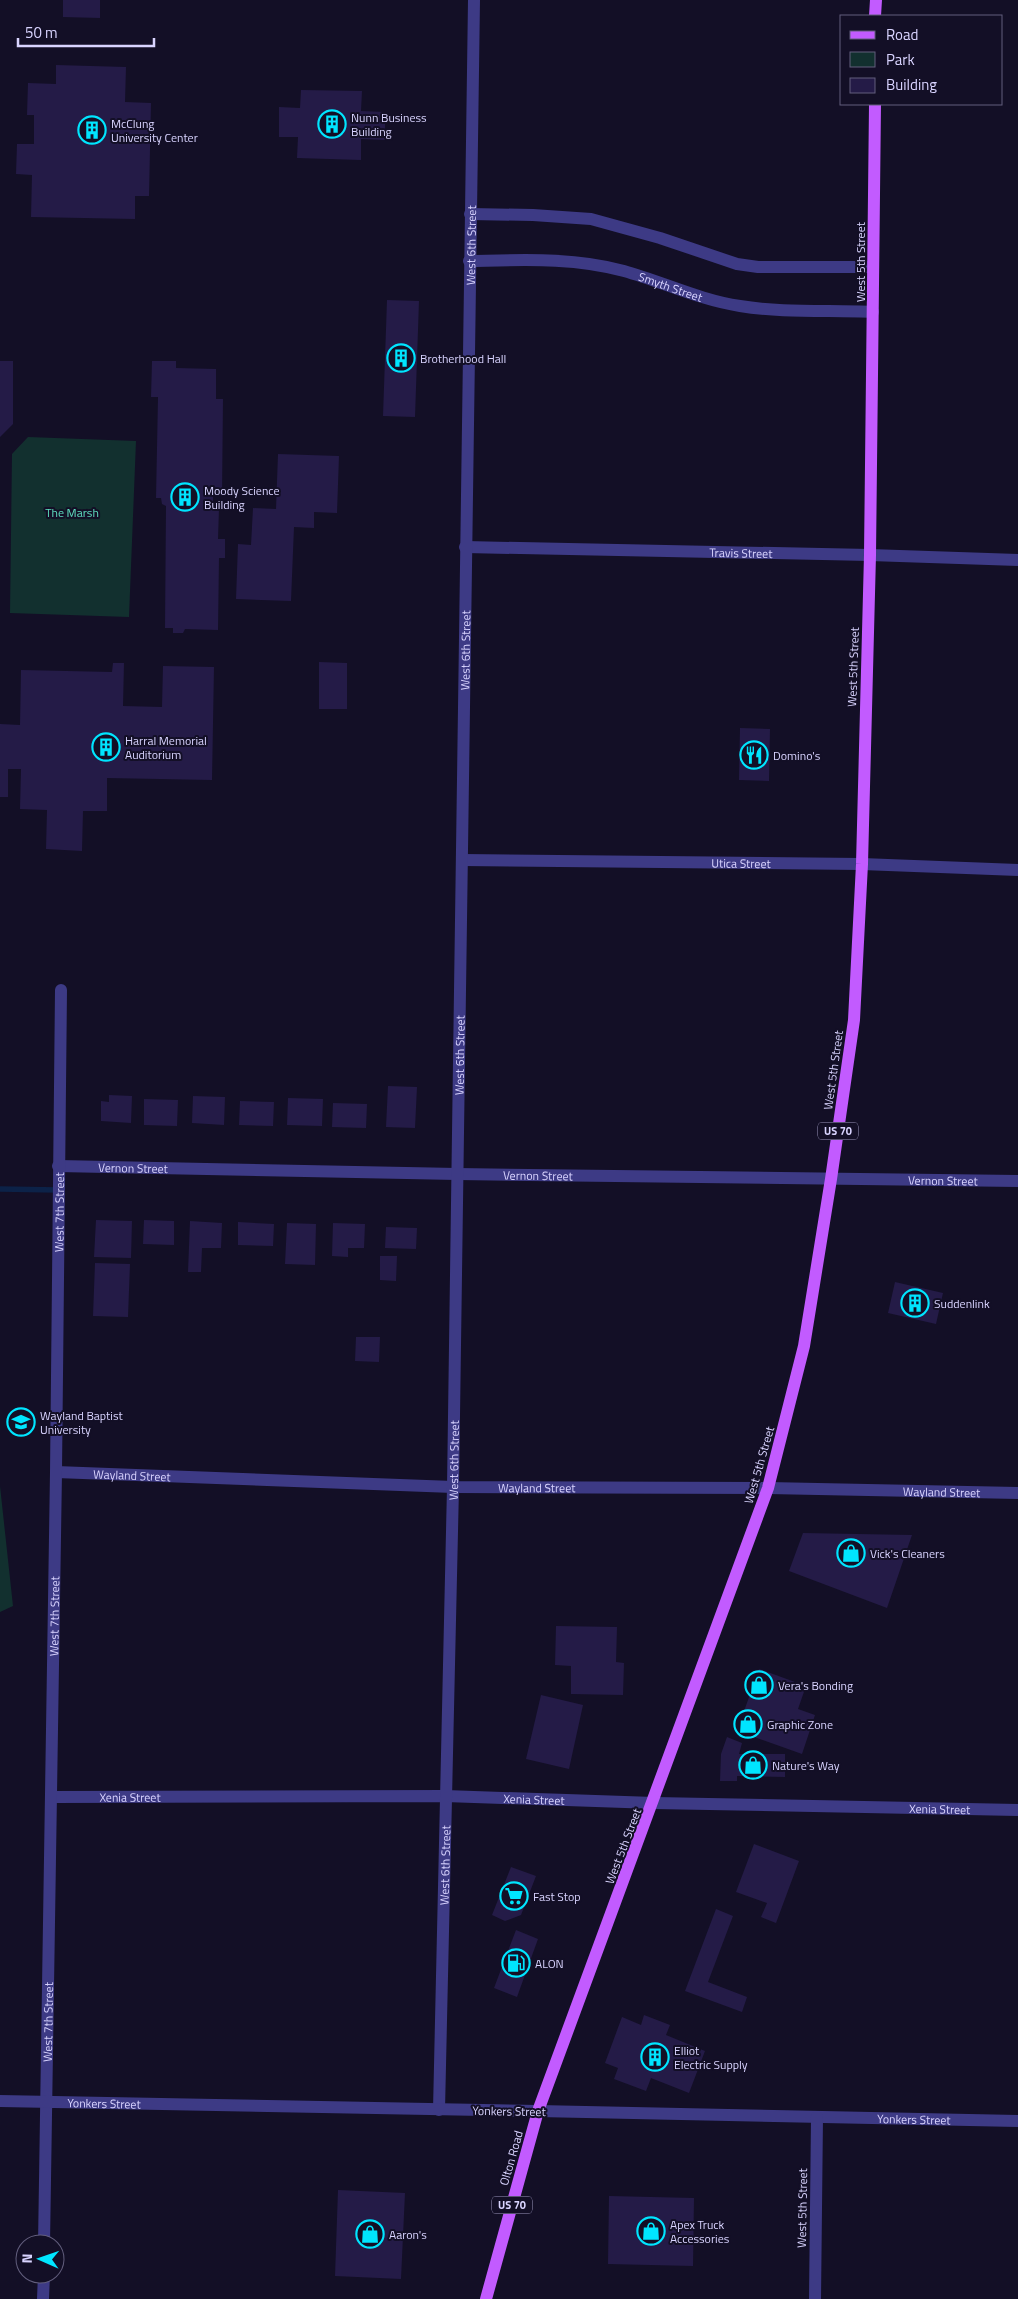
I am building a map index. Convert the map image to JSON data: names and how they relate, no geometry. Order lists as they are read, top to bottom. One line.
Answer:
{"streets":{"main road":["West 5th Street","US 70","Olton Road"],"street":["West 6th Street","Smyth Street","Travis Street","Utica Street","Vernon Street","West 7th Street","Wayland Street","Xenia Street","Yonkers Street"]},"crossings":[["West 6th Street","Smyth Street"],["West 6th Street","Travis Street"],["West 6th Street","Utica Street"],["West 6th Street","Vernon Street"],["West 6th Street","Wayland Street"],["West 6th Street","Xenia Street"],["West 6th Street","Yonkers Street"],["West 5th Street","Smyth Street"],["West 5th Street","Travis Street"],["West 5th Street","Utica Street"],["West 5th Street","Vernon Street"],["West 5th Street","Wayland Street"],["West 5th Street","Xenia Street"],["West 5th Street","Yonkers Street"],["West 5th Street","Olton Road"],["Vernon Street","West 7th Street"],["West 7th Street","Wayland Street"],["West 7th Street","Xenia Street"],["West 7th Street","Yonkers Street"],["Yonkers Street","Olton Road"]],"parks":["The Marsh"],"places":{"building":["Nunn Business Building","McClung University Center","Brotherhood Hall","Moody Science Building","Harral Memorial Auditorium","Suddenlink","Elliot Electric Supply"],"restaurant":["Domino's"],"school or university":["Wayland Baptist University"],"shop":["Vick's Cleaners","Vera's Bonding","Graphic Zone","Nature's Way","Apex Truck Accessories","Aaron's"],"supermarket":["Fast Stop"],"fuel station":["ALON"]},"legend":["Road","Park","Building"],"scale_bar":"50 m","north":"left"}
